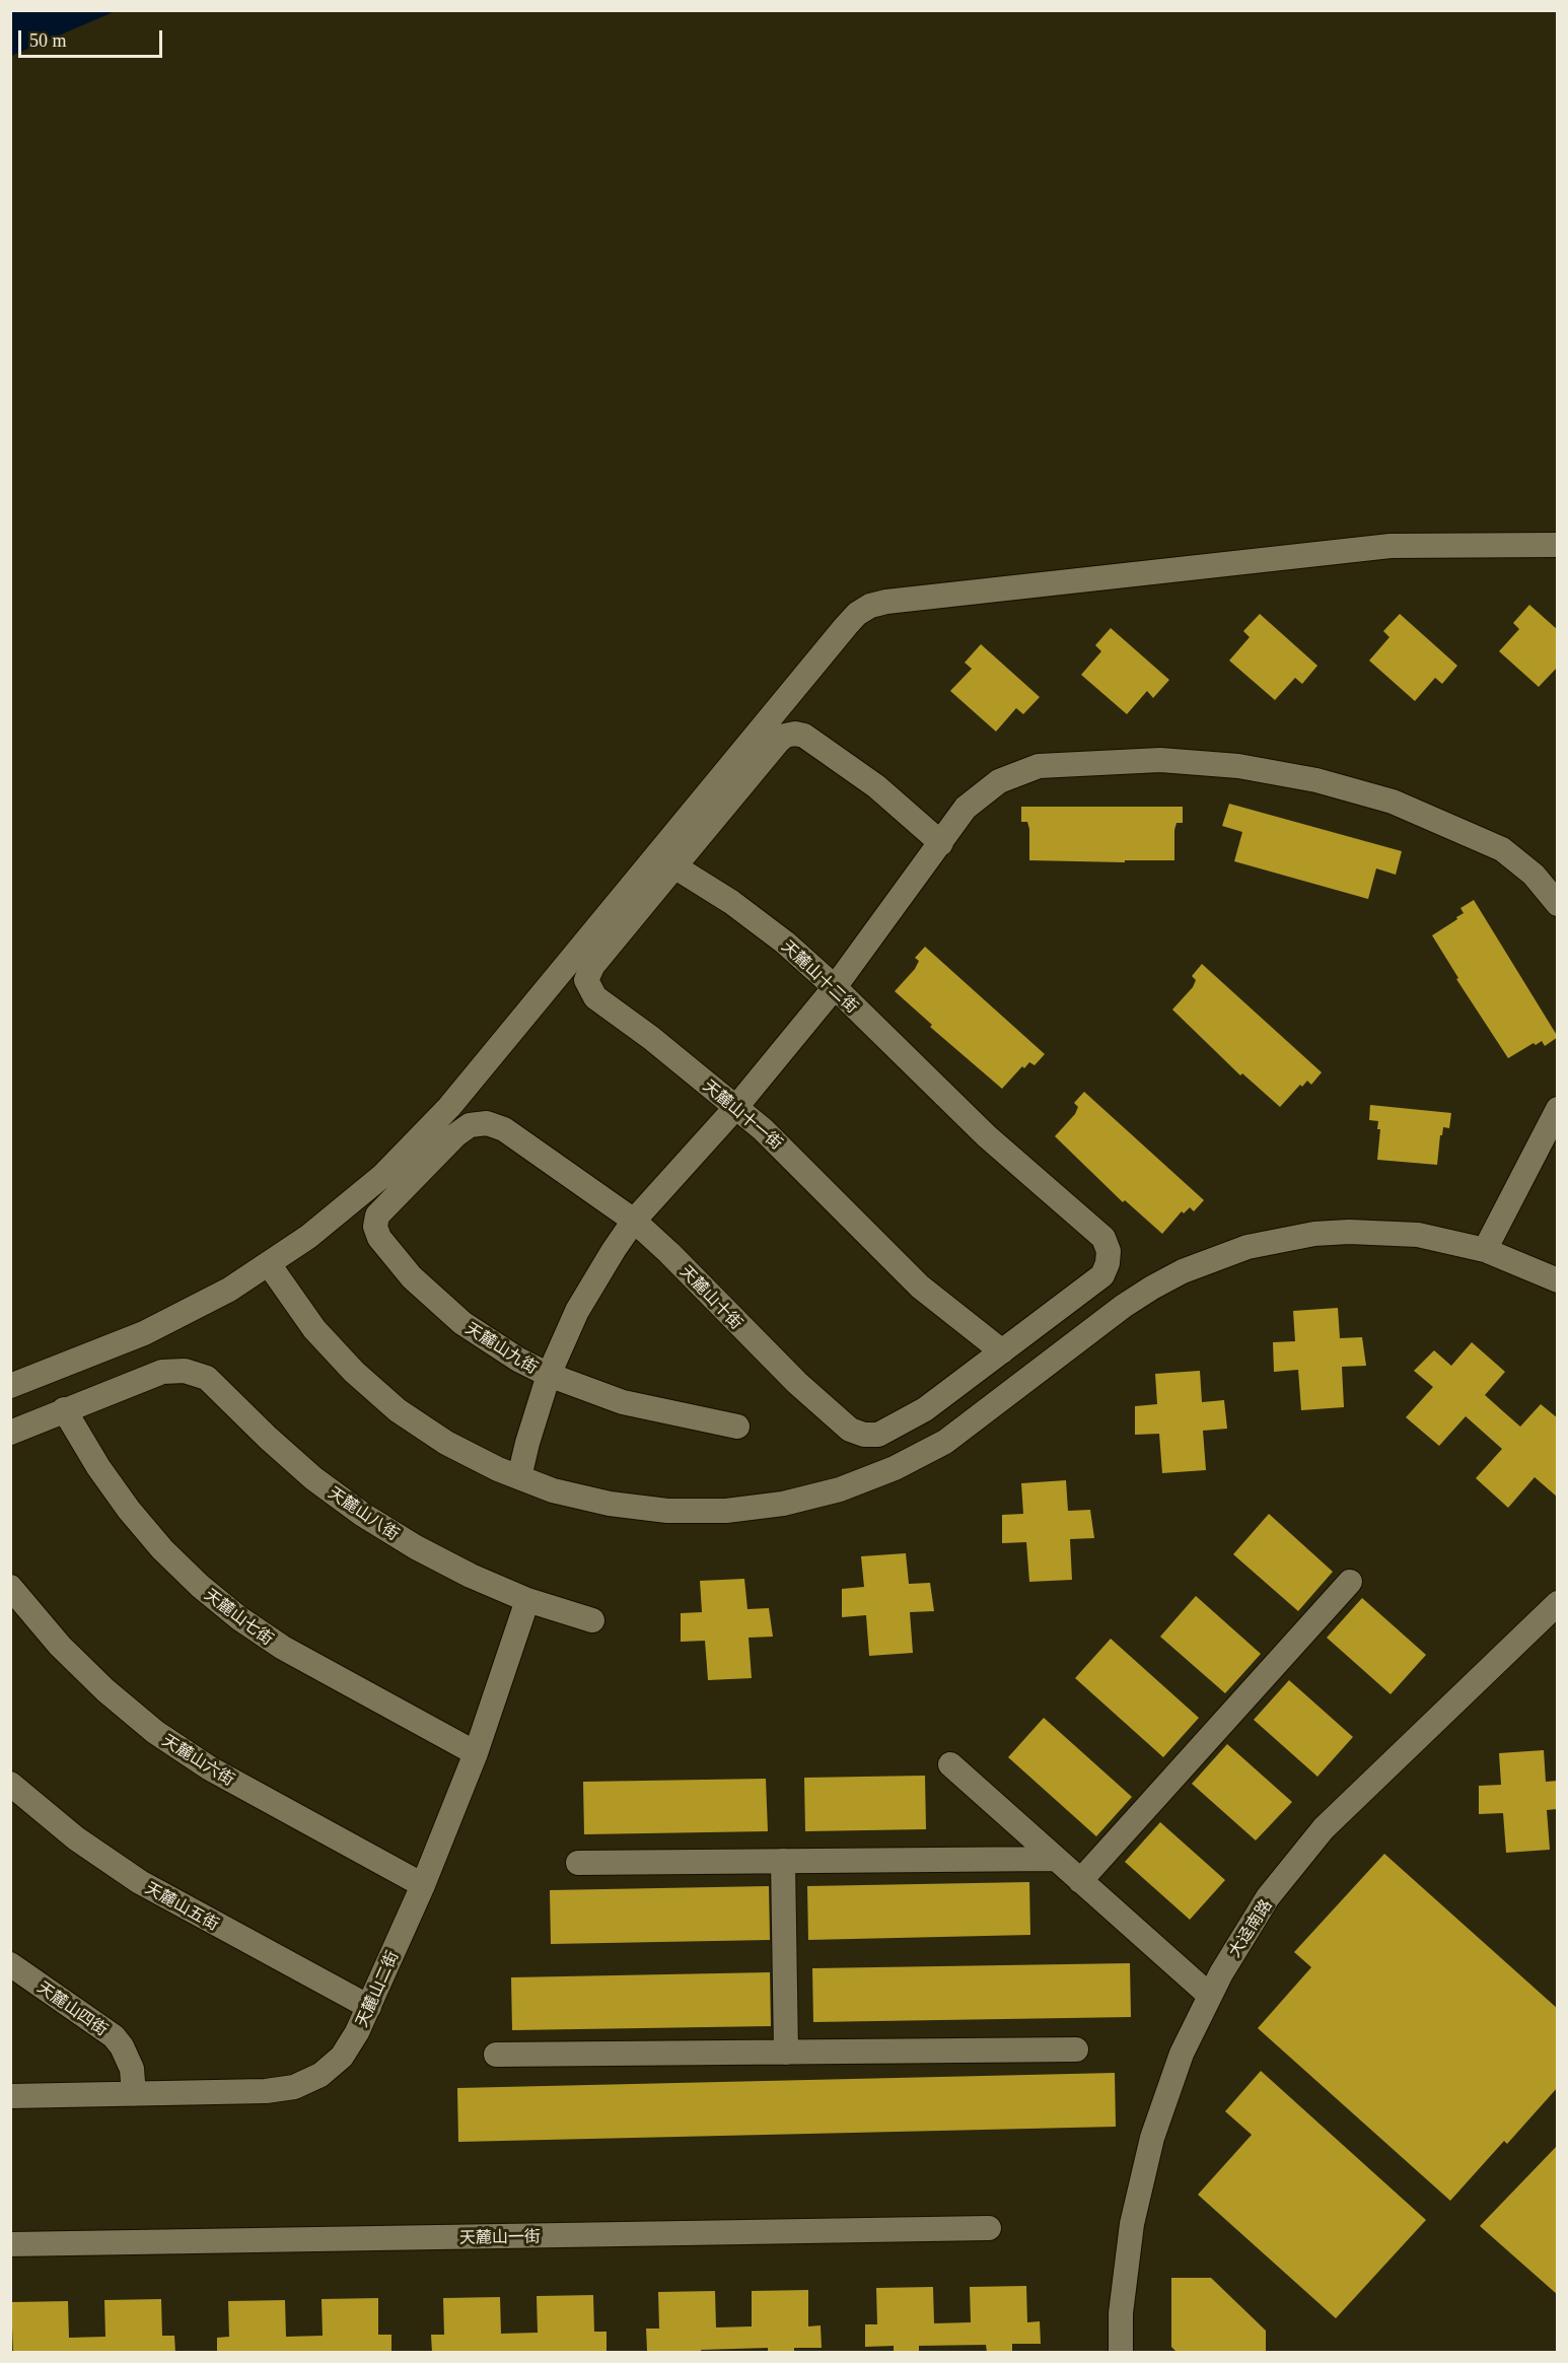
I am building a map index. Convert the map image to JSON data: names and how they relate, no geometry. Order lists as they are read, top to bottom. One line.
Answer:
{"streets":{"street":["天麓山十二街","天麓山十一街","天麓山十街","天麓山九街","天麓山八街","天麓山七街","天麓山六街","天麓山五街","大迳南路","天麓山二街","天麓山四街","天麓山一街"]},"crossings":[["天麓山十二街","天麓山十一街"],["天麓山十二街","天麓山十街"],["天麓山十一街","天麓山十街"],["天麓山十街","天麓山九街"],["天麓山八街","天麓山七街"],["天麓山八街","天麓山二街"],["天麓山七街","天麓山二街"],["天麓山六街","天麓山二街"],["天麓山五街","天麓山二街"],["天麓山二街","天麓山四街"]],"scale_bar":"50 m"}
